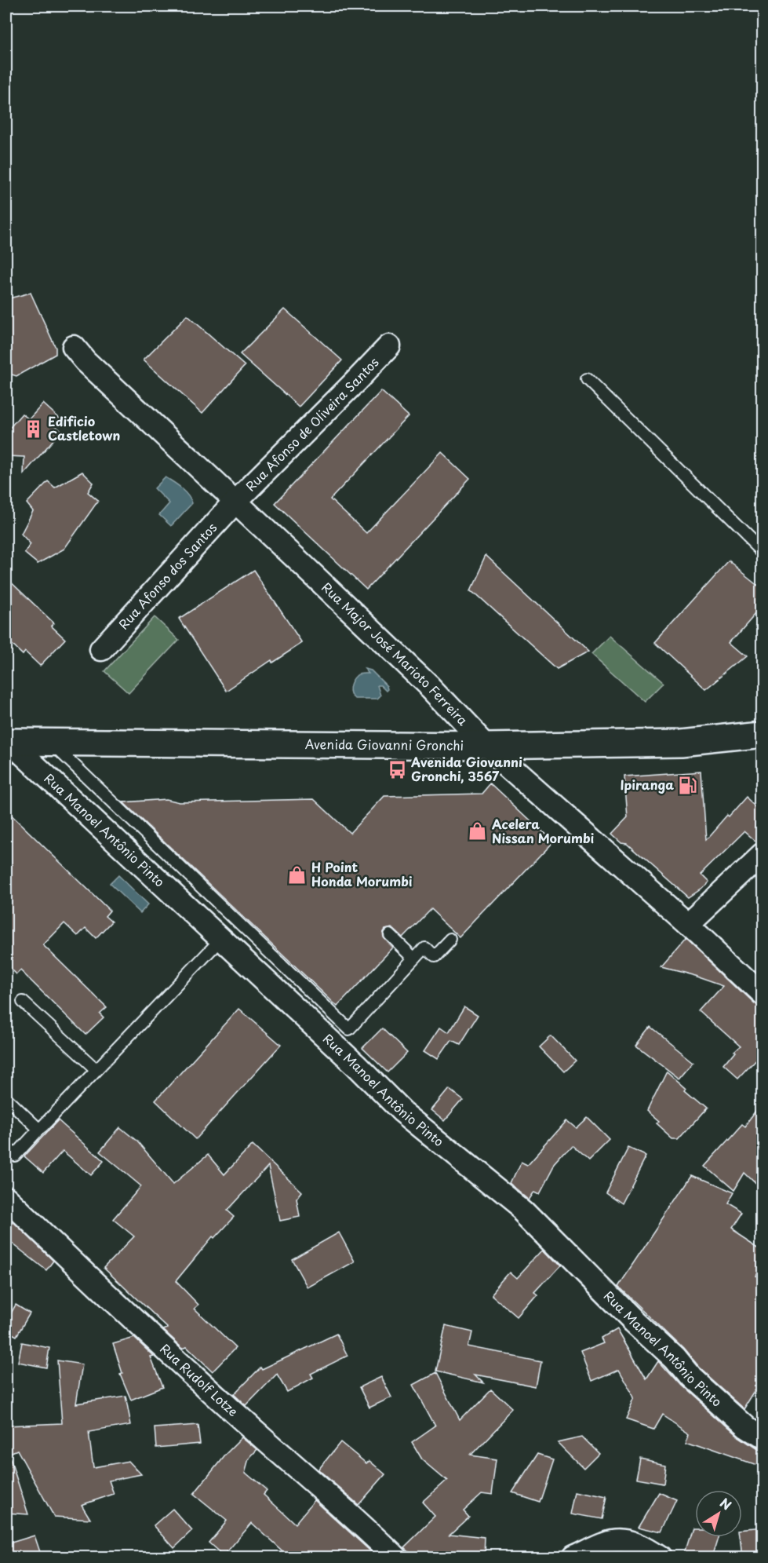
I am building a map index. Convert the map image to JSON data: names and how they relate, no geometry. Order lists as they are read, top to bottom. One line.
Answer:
{"streets":{"main road":["Avenida Giovanni Gronchi"],"street":["Rua Afonso de Oliveira Santos","Rua Afonso dos Santos","Rua Major José Marioto Ferreira","Rua Manoel Antônio Pinto","Rua Rudolf Lotze"]},"crossings":[["Rua Afonso de Oliveira Santos","Rua Afonso dos Santos"],["Rua Afonso de Oliveira Santos","Rua Major José Marioto Ferreira"],["Rua Afonso dos Santos","Rua Major José Marioto Ferreira"],["Rua Major José Marioto Ferreira","Avenida Giovanni Gronchi"],["Avenida Giovanni Gronchi","Rua Manoel Antônio Pinto"]],"places":{"building":["Edificio Castletown"],"bus stop":["Avenida Giovanni Gronchi, 3567"],"fuel station":["Ipiranga"],"shop":["Acelera Nissan Morumbi","H Point Honda Morumbi"]},"north":"top right"}
